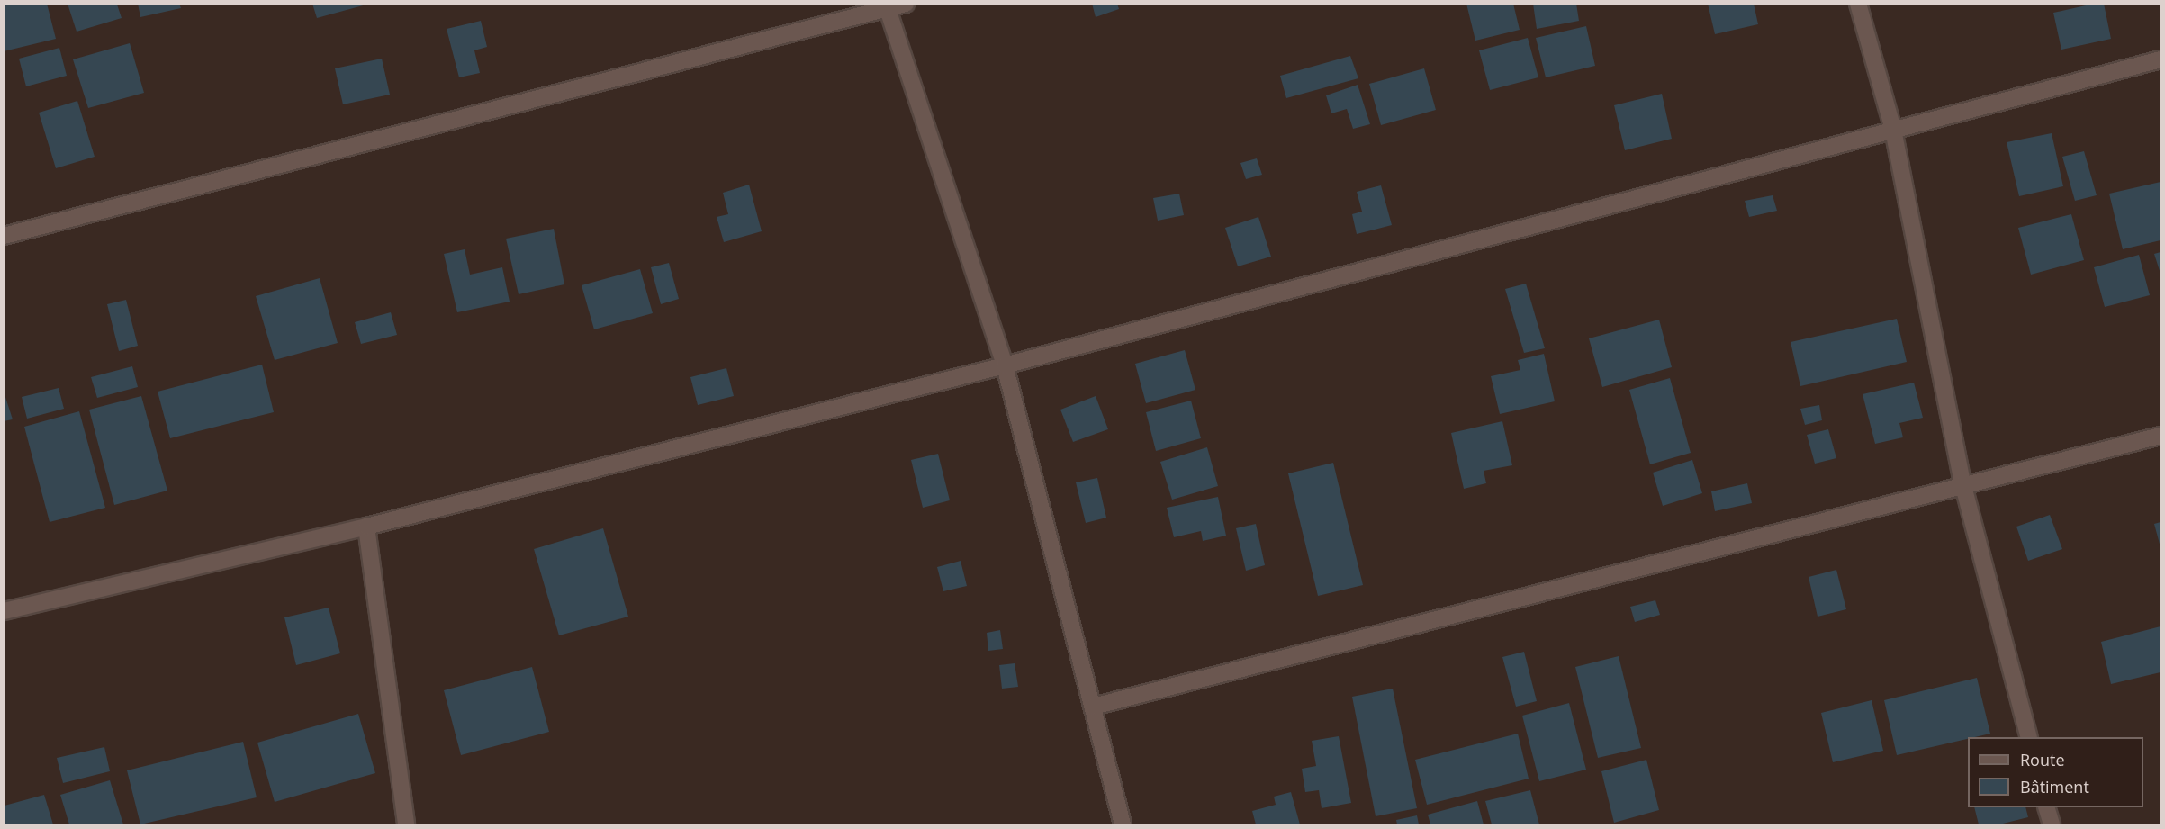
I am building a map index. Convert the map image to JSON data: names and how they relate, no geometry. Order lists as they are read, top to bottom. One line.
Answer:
{"legend":["Route","Bâtiment"]}
